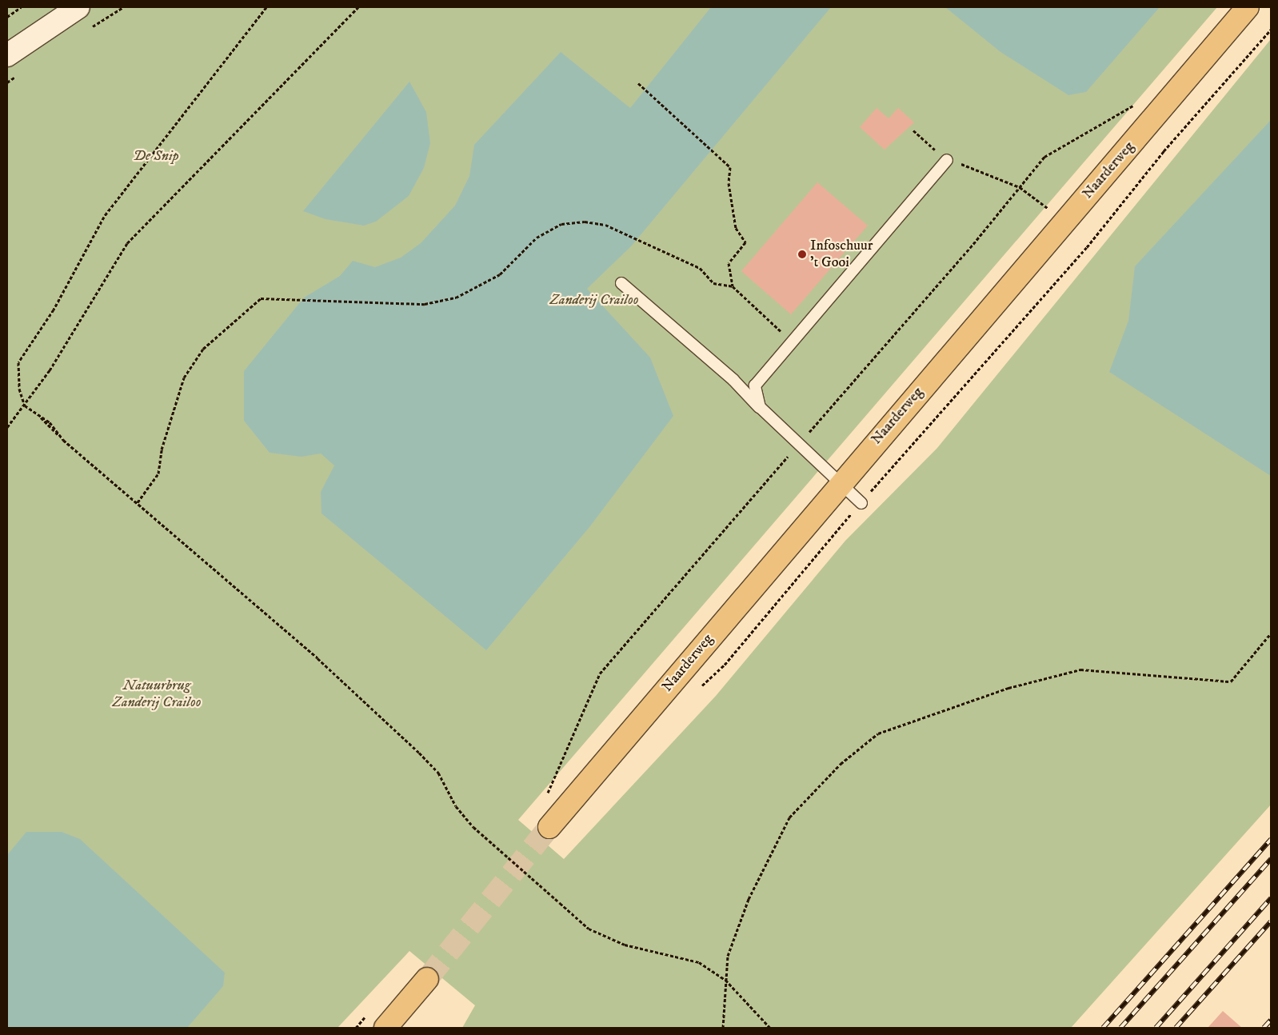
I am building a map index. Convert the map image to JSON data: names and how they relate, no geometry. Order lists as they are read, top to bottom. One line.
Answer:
{"streets":{"main road":["Naarderweg"]},"parks":["De Snip","Zanderij Crailoo","Natuurbrug Zanderij Crailoo"],"places":["Infoschuur 't Gooi"]}
